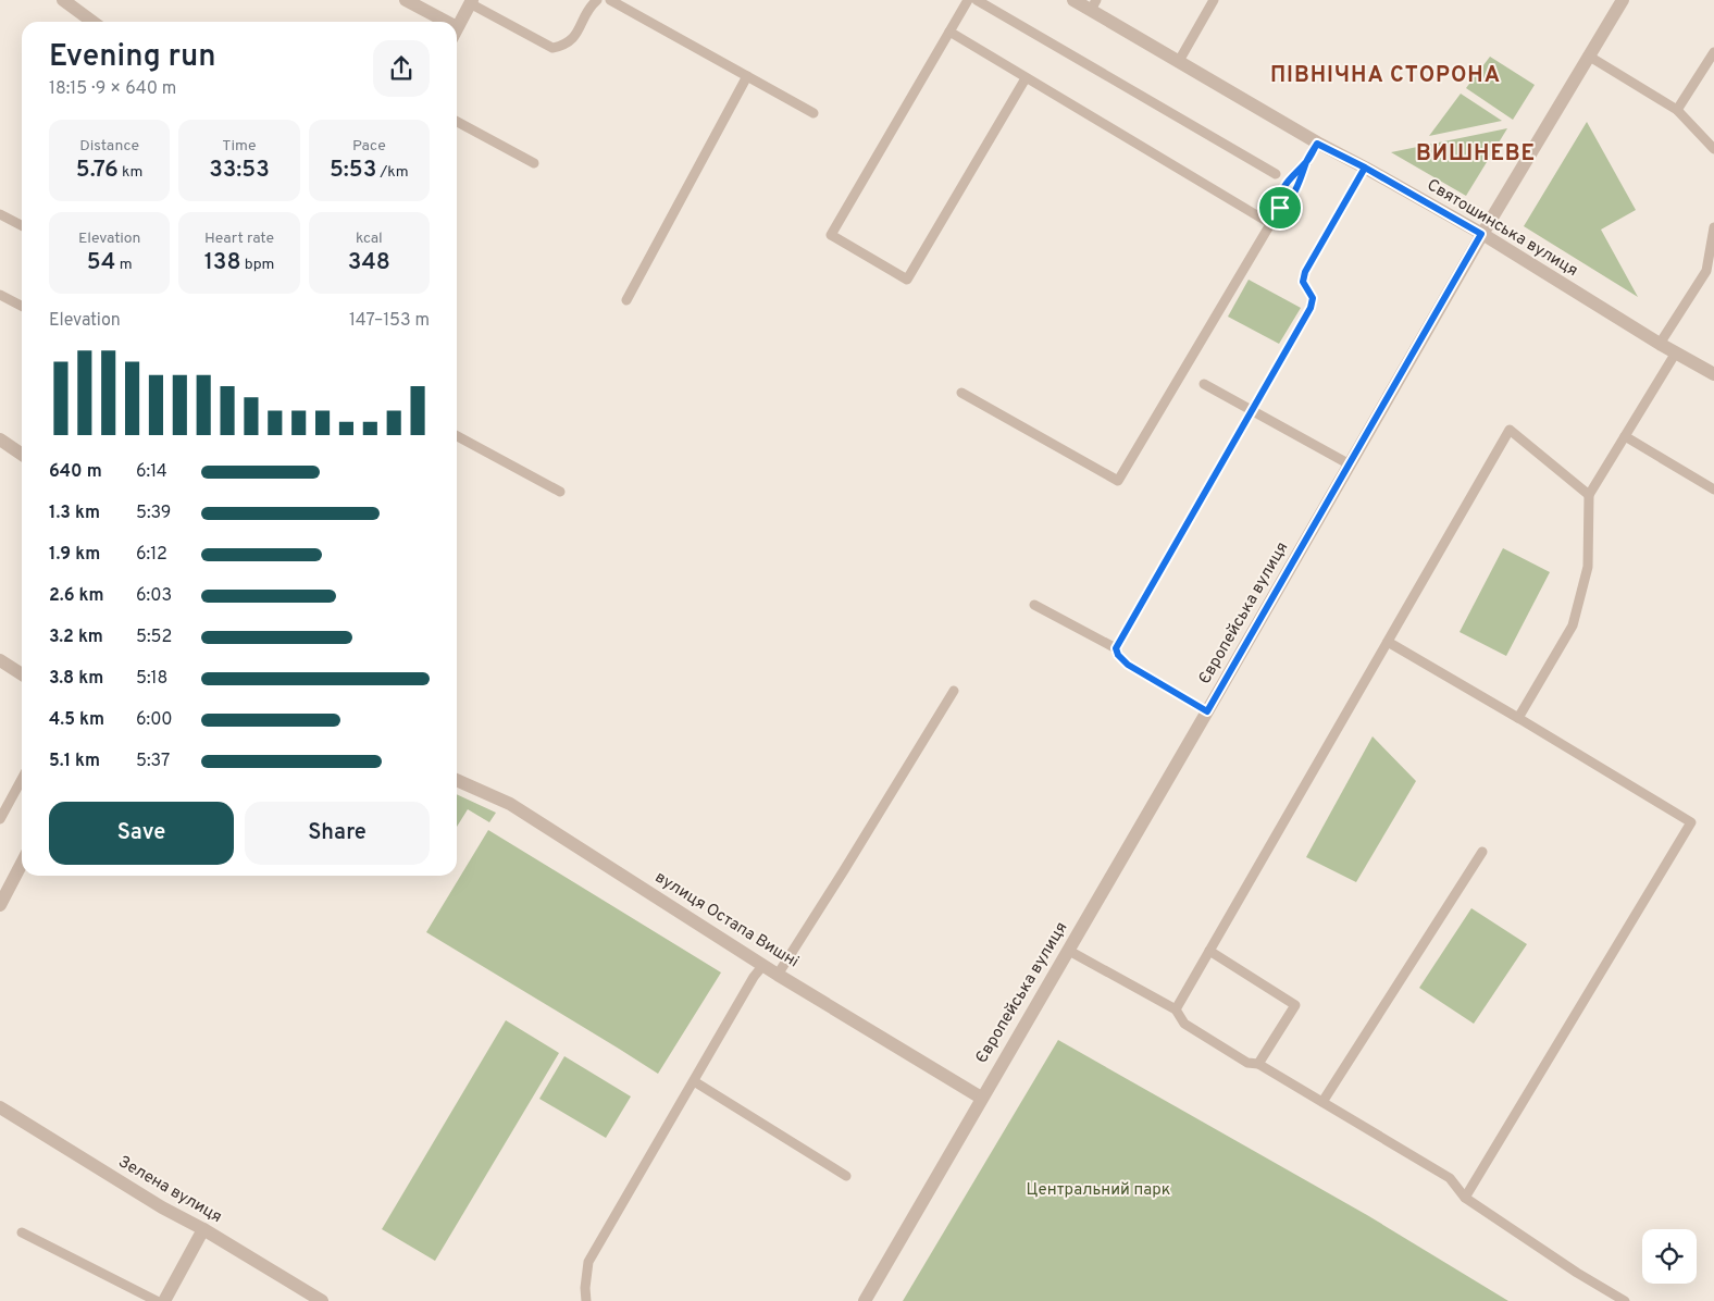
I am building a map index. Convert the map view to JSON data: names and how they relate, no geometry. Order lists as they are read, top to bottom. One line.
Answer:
{"streets":{"street":["Святошинська вулиця","Європейська вулиця","вулиця Остапа Вишні","Зелена вулиця"]},"crossings":[["Святошинська вулиця","Європейська вулиця"],["Європейська вулиця","вулиця Остапа Вишні"]],"districts":["ПІВНІЧНА СТОРОНА","ВИШНЕВЕ"],"parks":["Центральний парк"],"page":{"heading":["Evening run","18:15 · 9 × 640 m"],"stats":[["Distance","5.76 km"],["Time","33:53"],["Pace","5:53 /km"],["Elevation","54 m"],["Heart rate","138 bpm"],["kcal","348"]],"chart":["Elevation","147–153 m"],"list":[{"name":"640 m","note":"6:14"},{"name":"1.3 km","note":"5:39"},{"name":"1.9 km","note":"6:12"},{"name":"2.6 km","note":"6:03"},{"name":"3.2 km","note":"5:52"},{"name":"3.8 km","note":"5:18"},{"name":"4.5 km","note":"6:00"},{"name":"5.1 km","note":"5:37"}],"buttons":["Save","Share"]}}
